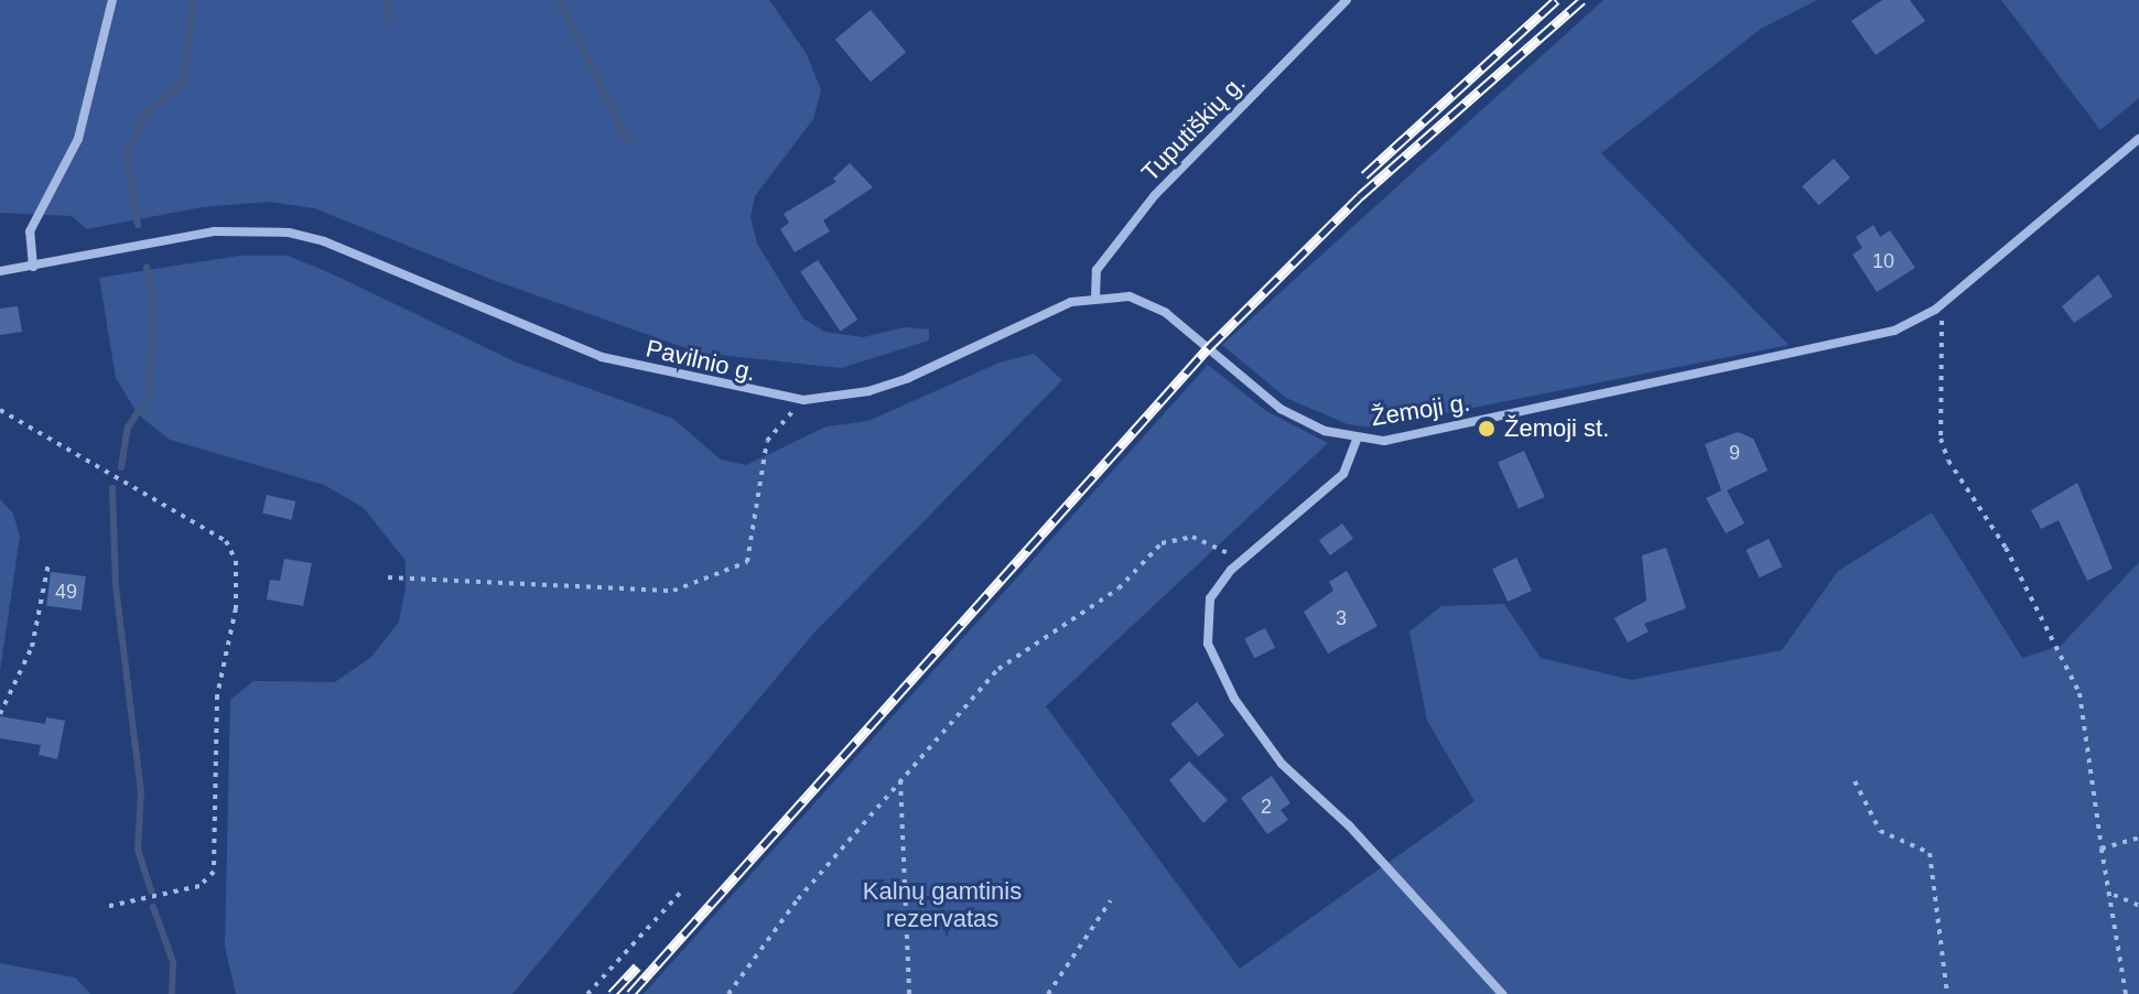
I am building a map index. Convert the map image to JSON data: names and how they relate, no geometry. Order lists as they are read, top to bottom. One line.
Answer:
{"streets":{"street":["Tuputiškių g.","Pavilnio g.","Žemoji g."]},"crossings":[["Tuputiškių g.","Pavilnio g."],["Pavilnio g.","Žemoji g."]],"parks":["Kalnų gamtinis rezervatas"],"places":["Žemoji st."],"house_numbers":["10","9","49","3","2"]}
